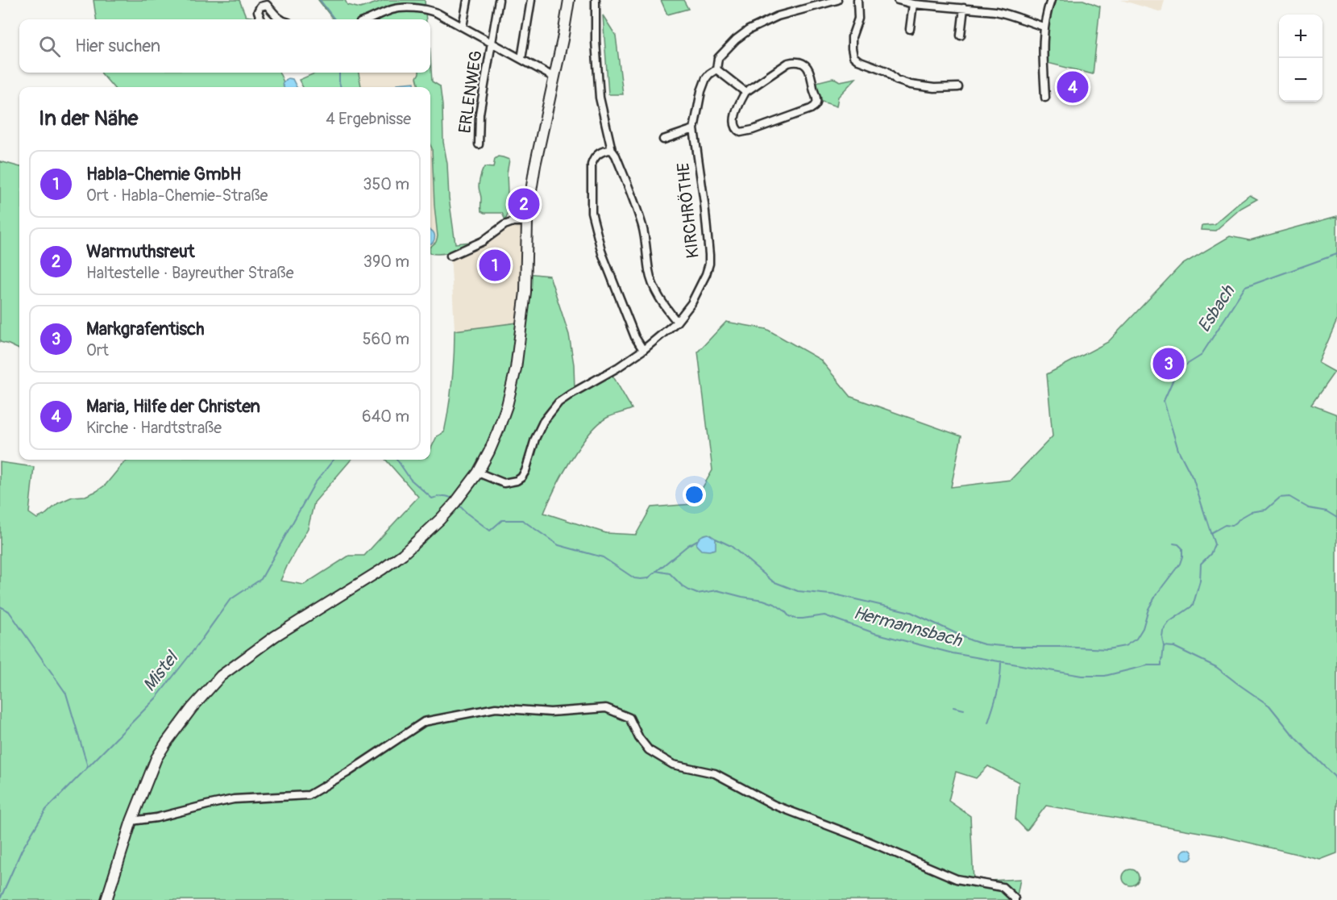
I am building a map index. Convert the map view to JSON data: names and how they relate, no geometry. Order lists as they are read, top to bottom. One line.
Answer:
{"streets":{"street":["ERLENWEG","KIRCHRÖTHE"]},"water":["Esbach","Hermannsbach","Mistel"],"page":{"map_buttons":["+","−"],"search":"Hier suchen","pins":["4","2","1","3"],"heading":["In der Nähe","4 Ergebnisse"],"list":[{"mark":"1","name":"Habla-Chemie GmbH","note":"Ort · Habla-Chemie-Straße","value":"350 m"},{"mark":"2","name":"Warmuthsreut","note":"Haltestelle · Bayreuther Straße","value":"390 m"},{"mark":"3","name":"Markgrafentisch","note":"Ort","value":"560 m"},{"mark":"4","name":"Maria, Hilfe der Christen","note":"Kirche · Hardtstraße","value":"640 m"}]}}
